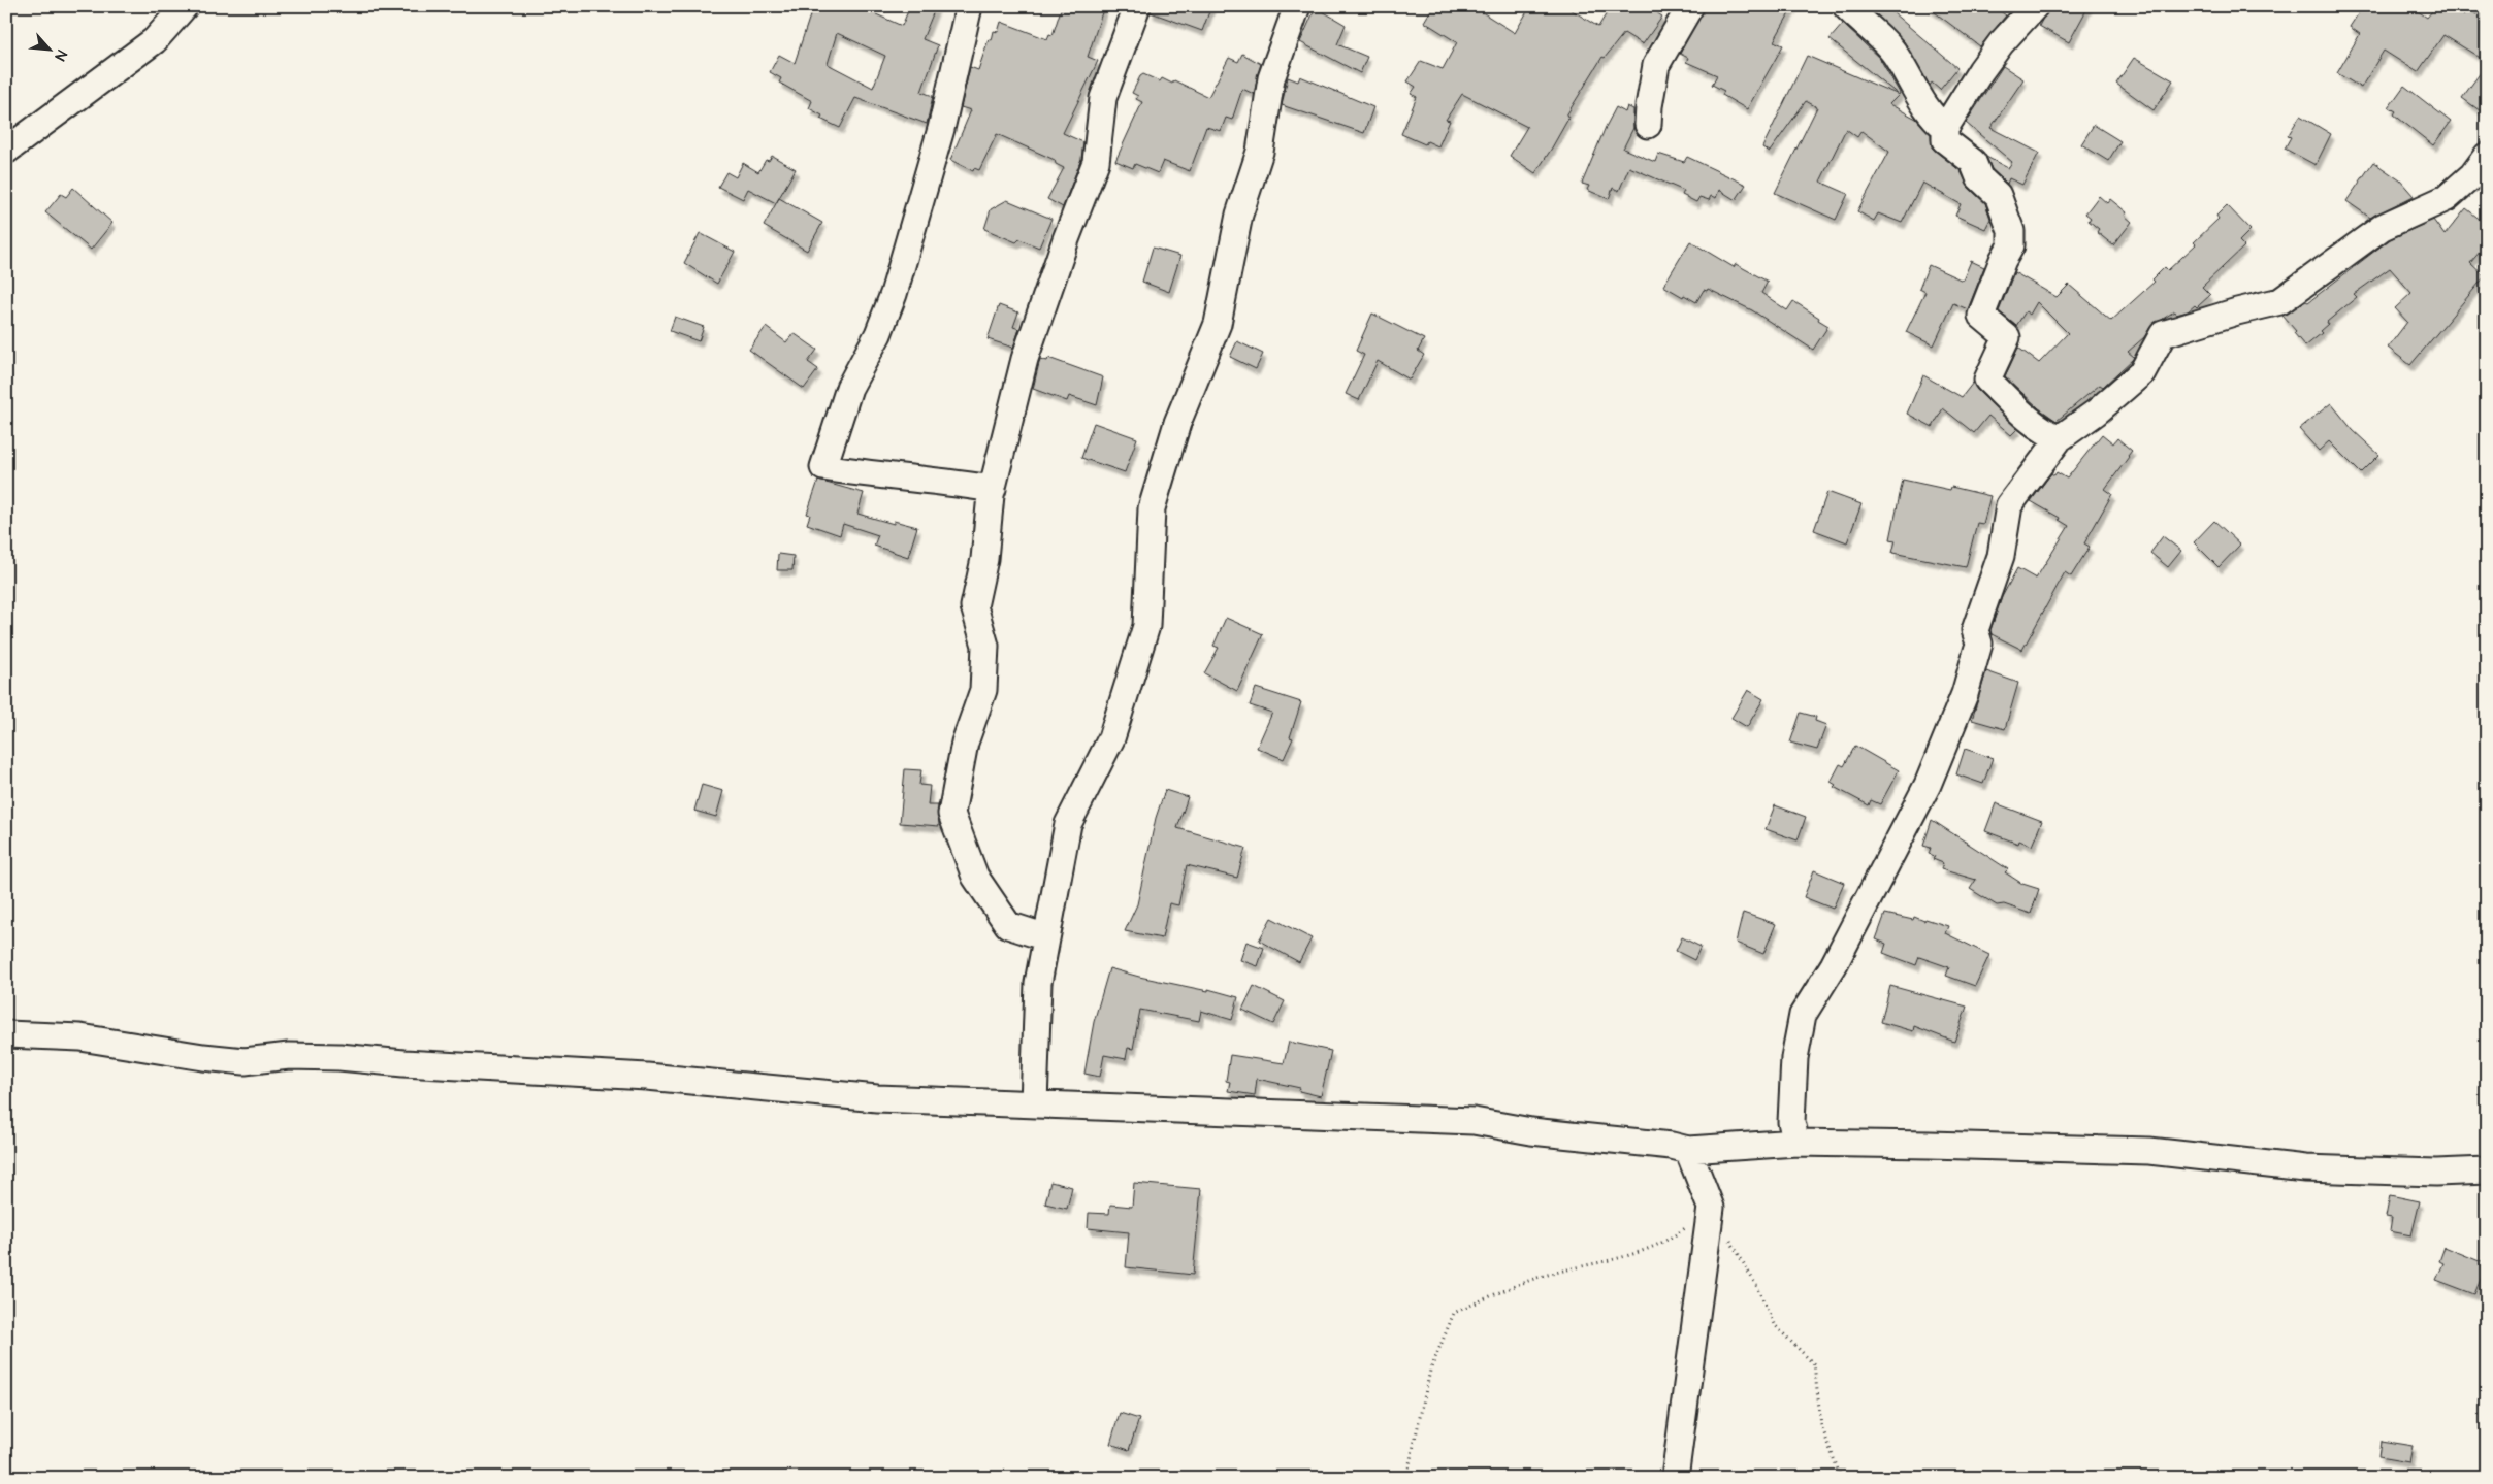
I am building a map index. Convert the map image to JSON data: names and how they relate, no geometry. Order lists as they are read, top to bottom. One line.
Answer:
{"north":"bottom right"}
